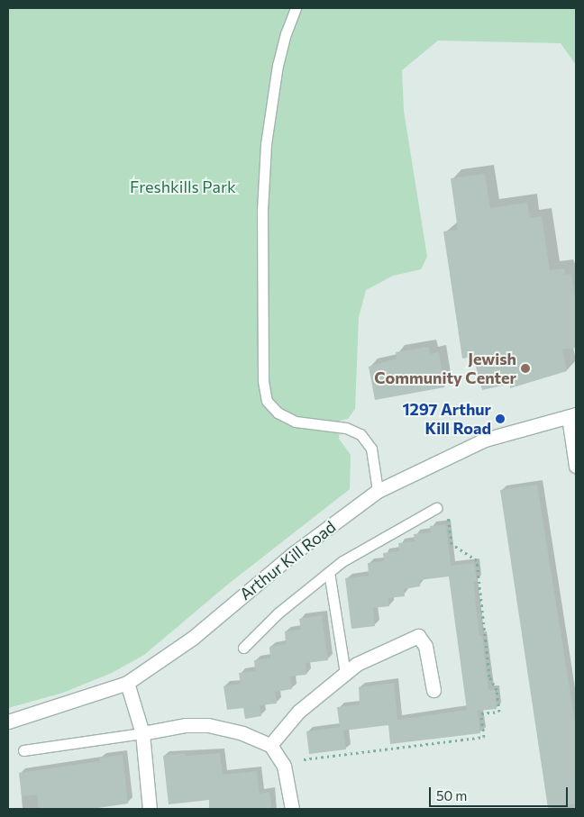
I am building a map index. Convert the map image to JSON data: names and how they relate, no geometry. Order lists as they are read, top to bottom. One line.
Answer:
{"streets":{"street":["Arthur Kill Road"]},"parks":["Freshkills Park"],"places":["Jewish Community Center","1297 Arthur Kill Road"],"scale_bar":"50 m"}
